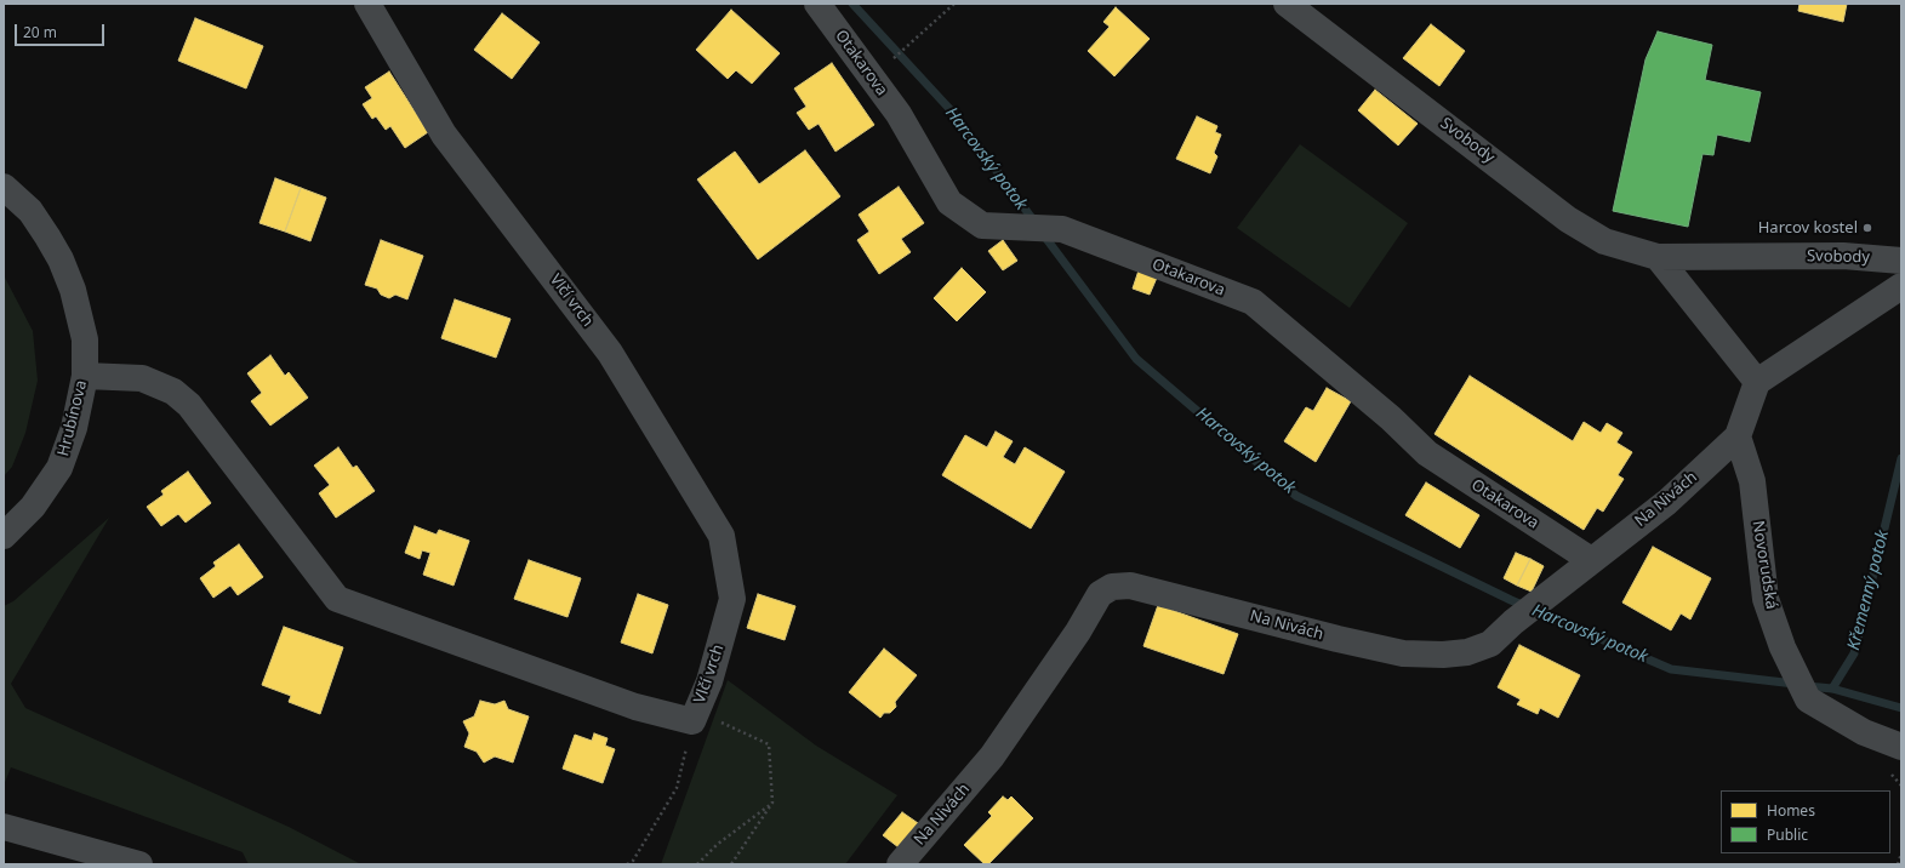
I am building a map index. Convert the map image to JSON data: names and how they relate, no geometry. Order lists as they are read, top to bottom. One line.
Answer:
{"streets":{"street":["Otakarova","Svobody","Vlčí vrch","Hrubínova","Na Nivách","Novorudská"]},"crossings":[["Otakarova","Na Nivách"],["Vlčí vrch","Hrubínova"],["Na Nivách","Novorudská"]],"water":["Harcovský potok","Křemenný potok"],"places":["Harcov kostel"],"legend":["Homes","Public"],"scale_bar":"20 m"}
